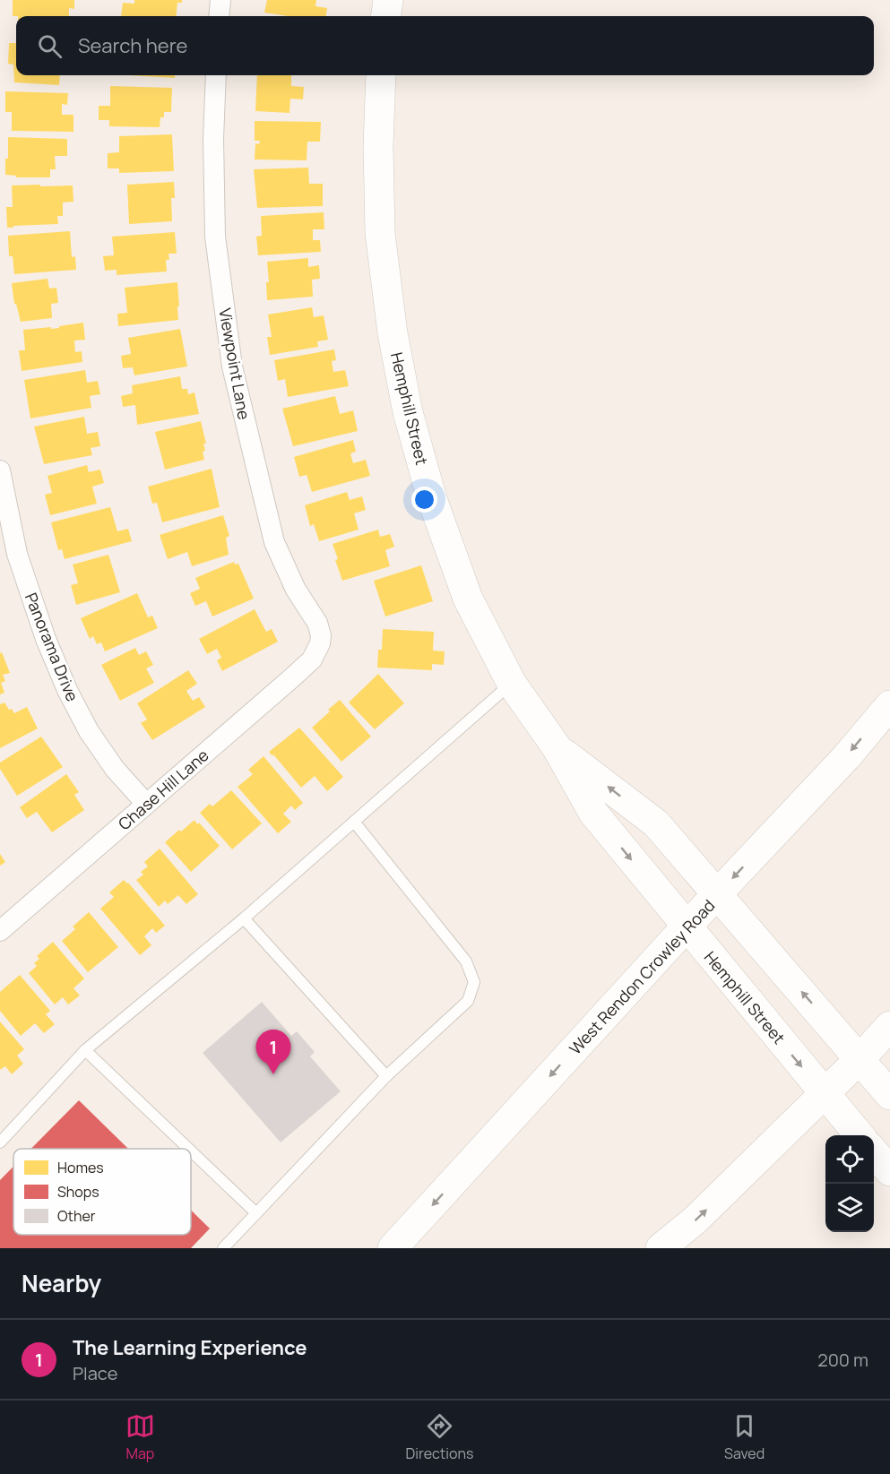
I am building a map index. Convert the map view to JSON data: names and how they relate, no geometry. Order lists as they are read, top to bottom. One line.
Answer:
{"streets":{"street":["Viewpoint Lane","Hemphill Street","Panorama Drive","Chase Hill Lane","West Rendon Crowley Road"]},"crossings":[["Viewpoint Lane","Chase Hill Lane"],["Hemphill Street","West Rendon Crowley Road"],["Panorama Drive","Chase Hill Lane"]],"legend":["Homes","Shops","Other"],"page":{"search":"Search here","pins":"1","heading":"Nearby","list":[{"mark":"1","name":"The Learning Experience","note":"Place","value":"200 m"}],"nav":["Map","Directions","Saved"]}}
